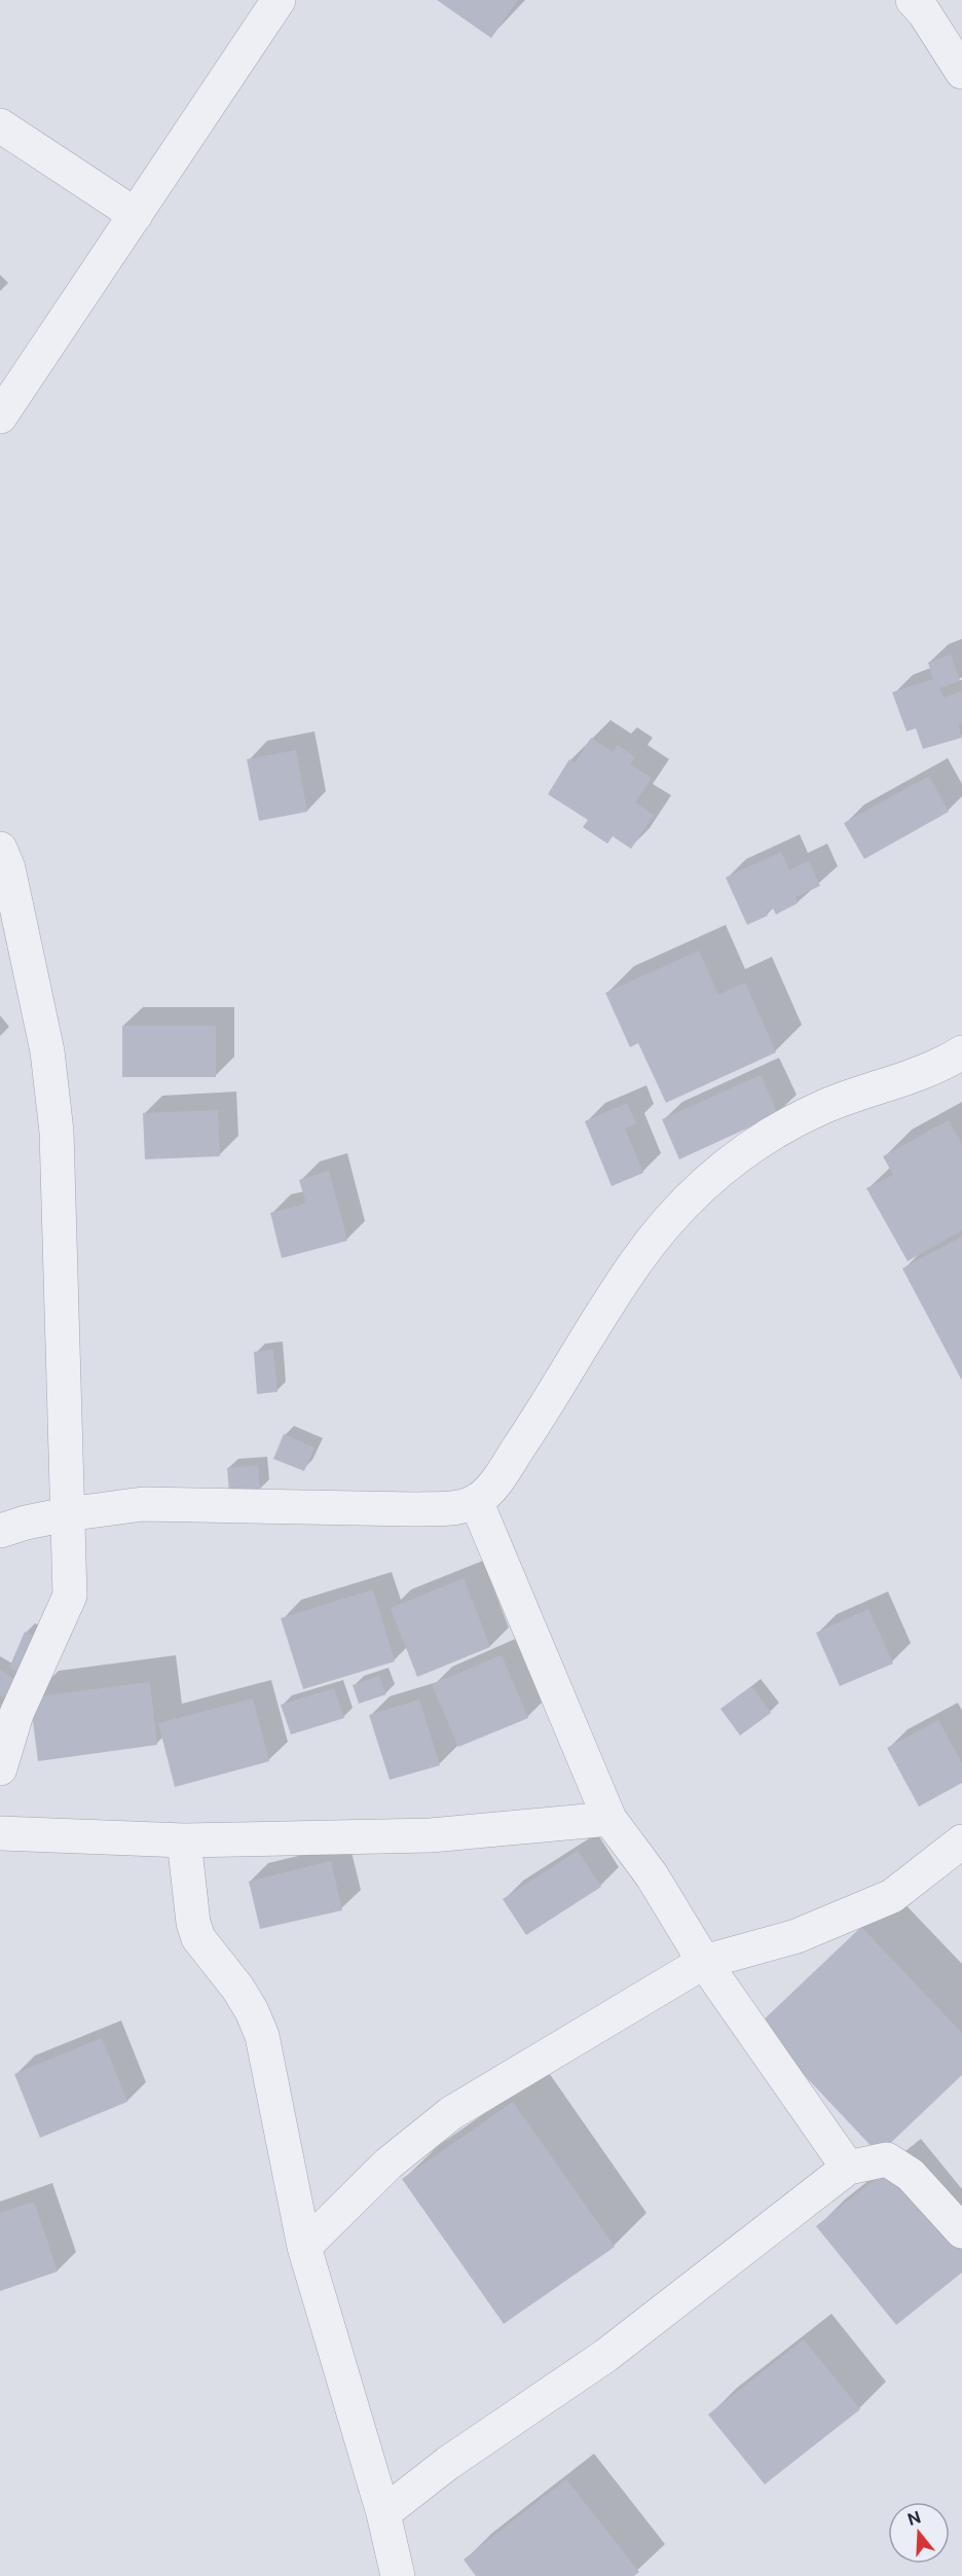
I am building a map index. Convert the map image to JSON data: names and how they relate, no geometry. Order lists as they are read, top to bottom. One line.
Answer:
{"north":"top"}
